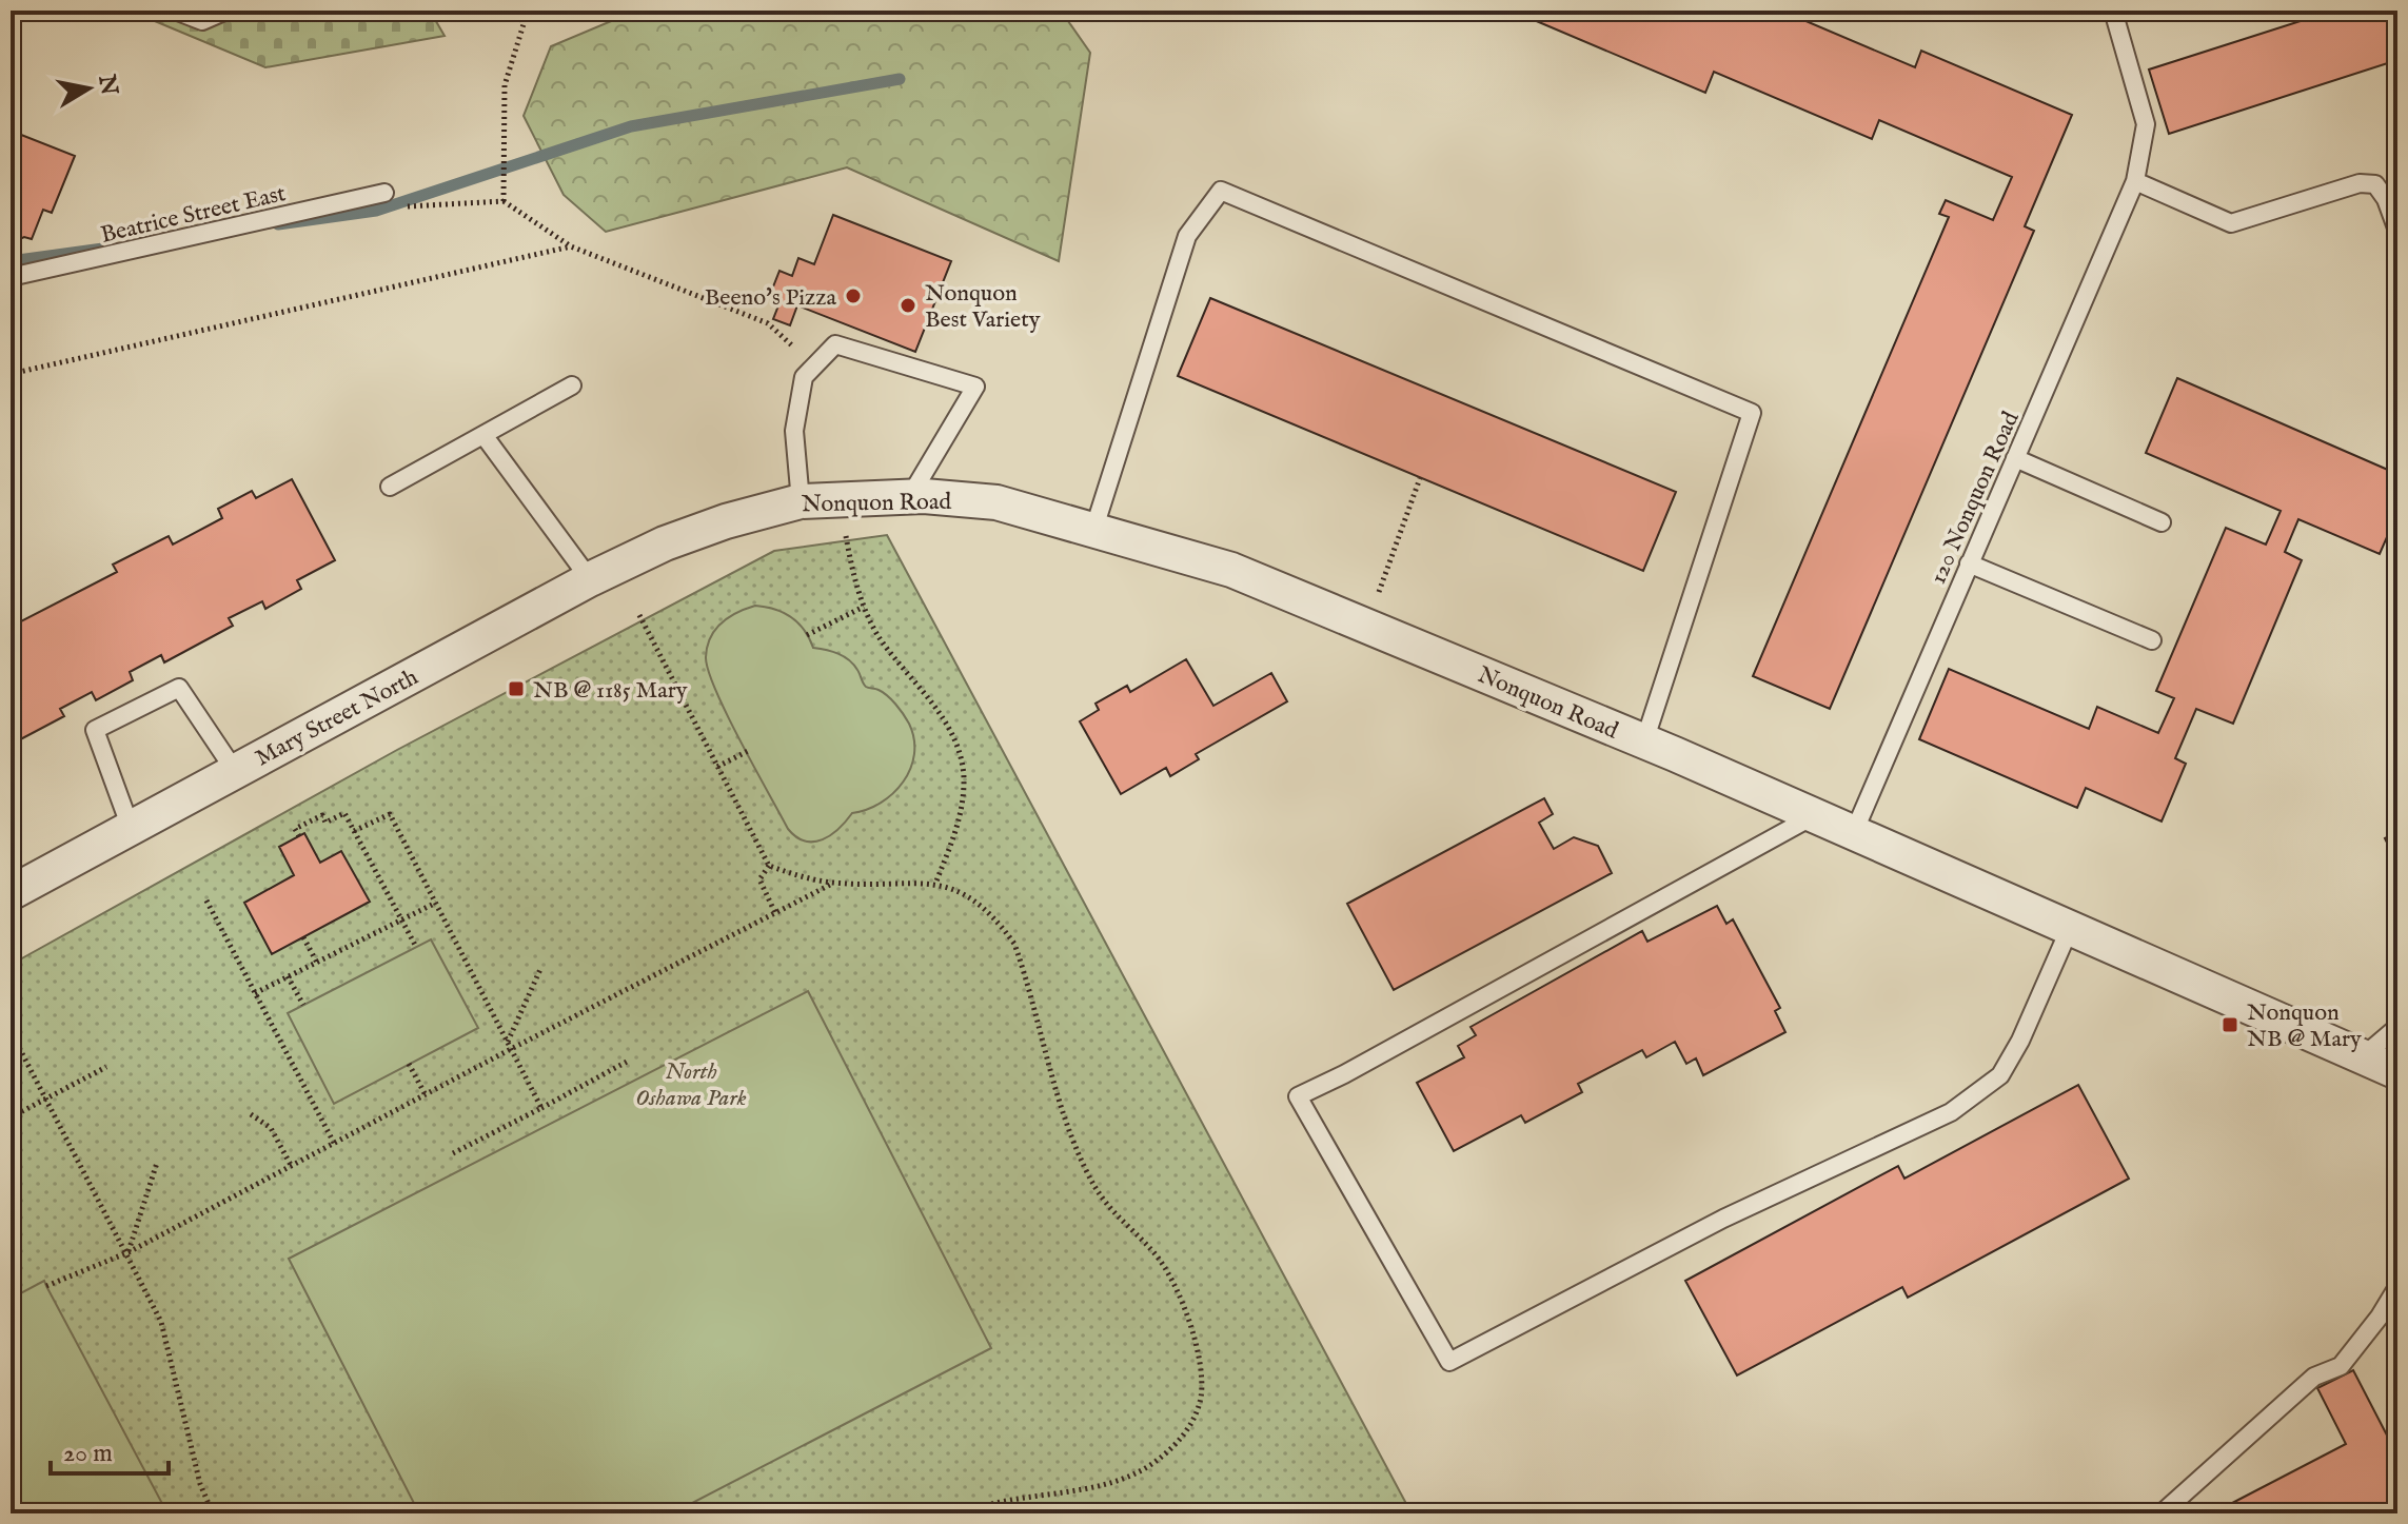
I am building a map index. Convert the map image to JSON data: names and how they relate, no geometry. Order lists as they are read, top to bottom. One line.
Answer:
{"streets":{"street":["Nonquon Road","Mary Street North"],"lane":["Beatrice Street East","120 Nonquon Road"]},"crossings":[["120 Nonquon Road","Nonquon Road"],["Nonquon Road","Mary Street North"]],"parks":["North Oshawa Park"],"places":{"other":["Beeno's Pizza","Nonquon Best Variety"],"transit":["NB @ 1185 Mary","Nonquon NB @ Mary"]},"scale_bar":"20 m","north":"right"}
